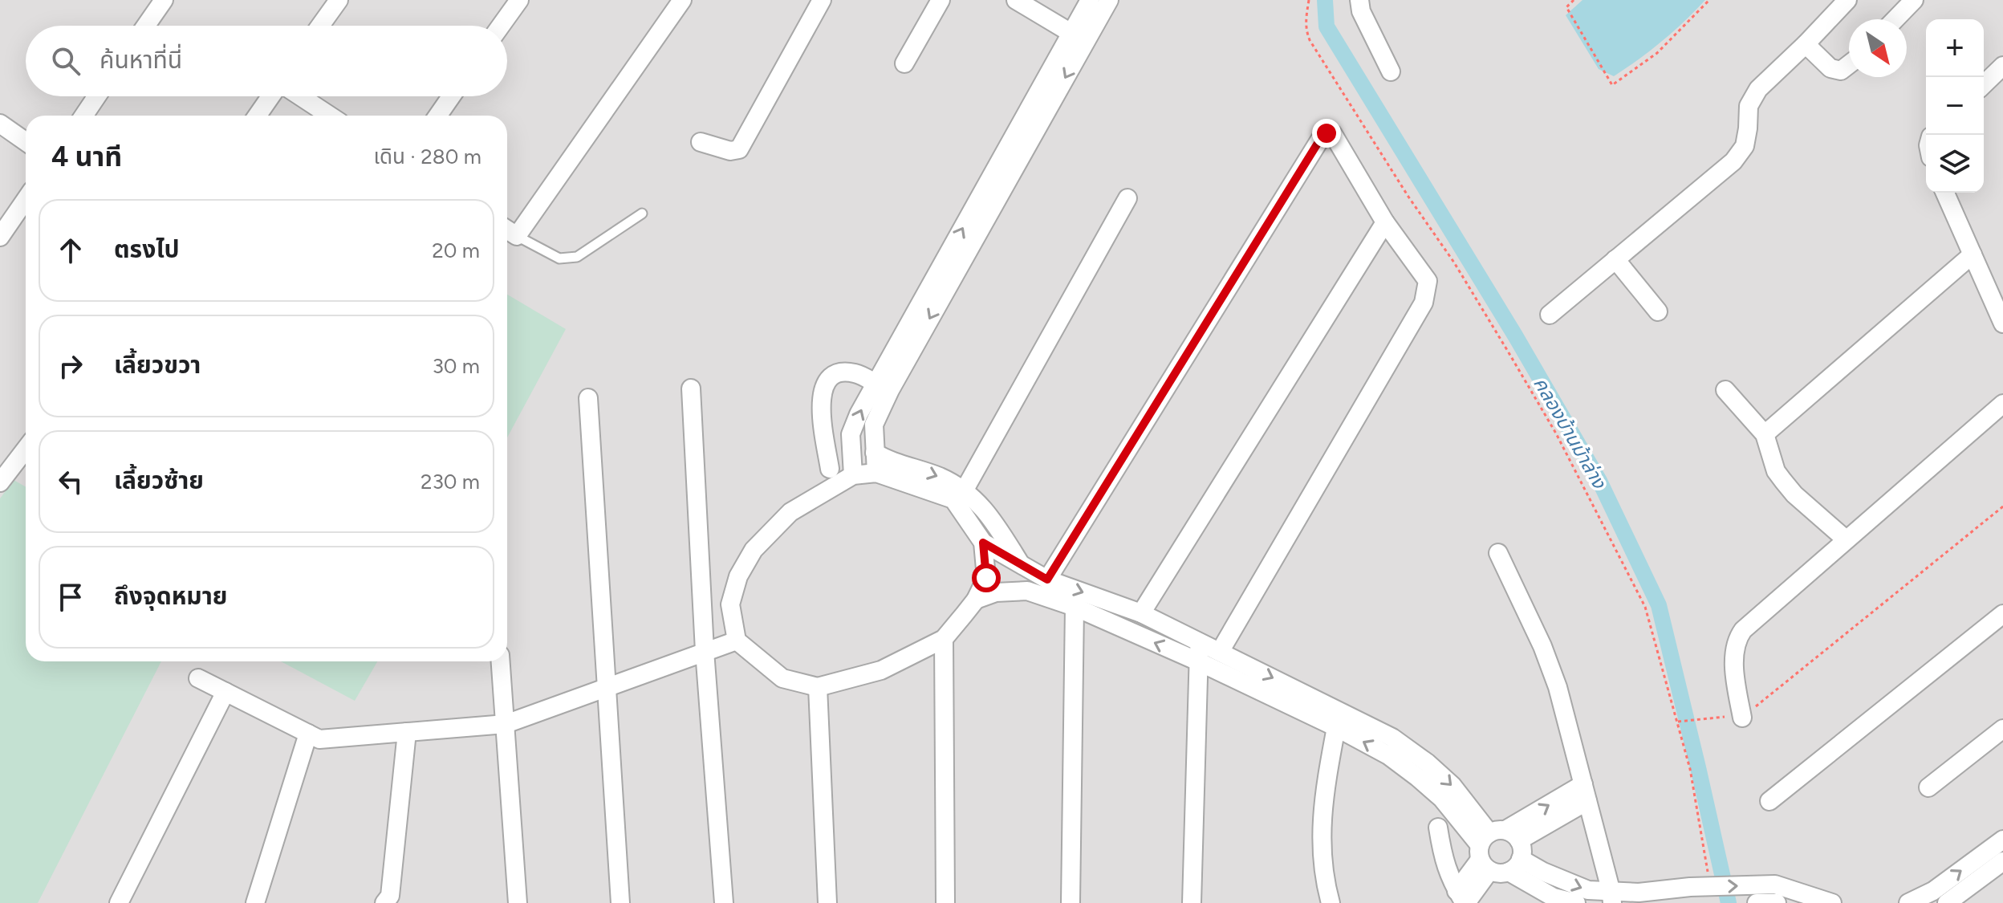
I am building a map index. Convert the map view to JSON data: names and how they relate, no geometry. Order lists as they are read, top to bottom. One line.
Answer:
{"water":["คลองบ้านม้าล่าง"],"north":"bottom right","page":{"map_buttons":["+","−"],"search":"ค้นหาที่นี่","heading":["4 นาที","เดิน · 280 m"],"list":[["ตรงไป","20 m"],["เลี้ยวขวา","30 m"],["เลี้ยวซ้าย","230 m"],"ถึงจุดหมาย"]}}
